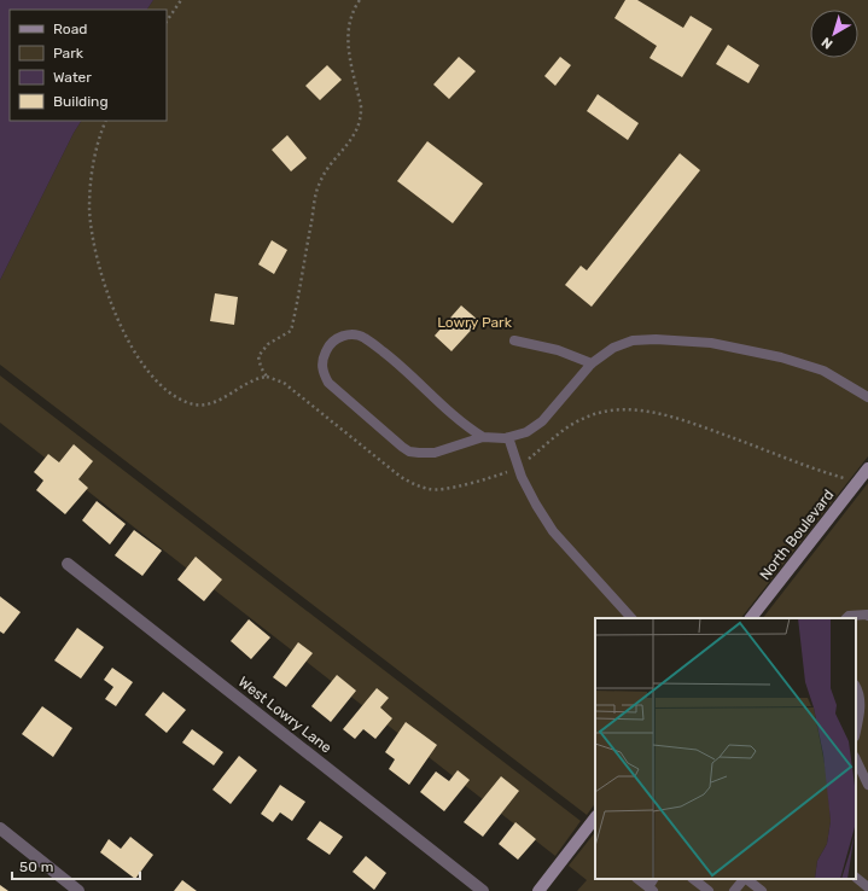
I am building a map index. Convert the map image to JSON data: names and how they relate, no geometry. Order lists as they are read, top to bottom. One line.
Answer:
{"streets":{"street":["North Boulevard","West Lowry Lane"]},"parks":["Lowry Park"],"legend":["Road","Park","Water","Building"],"scale_bar":"50 m","north":"bottom left"}
